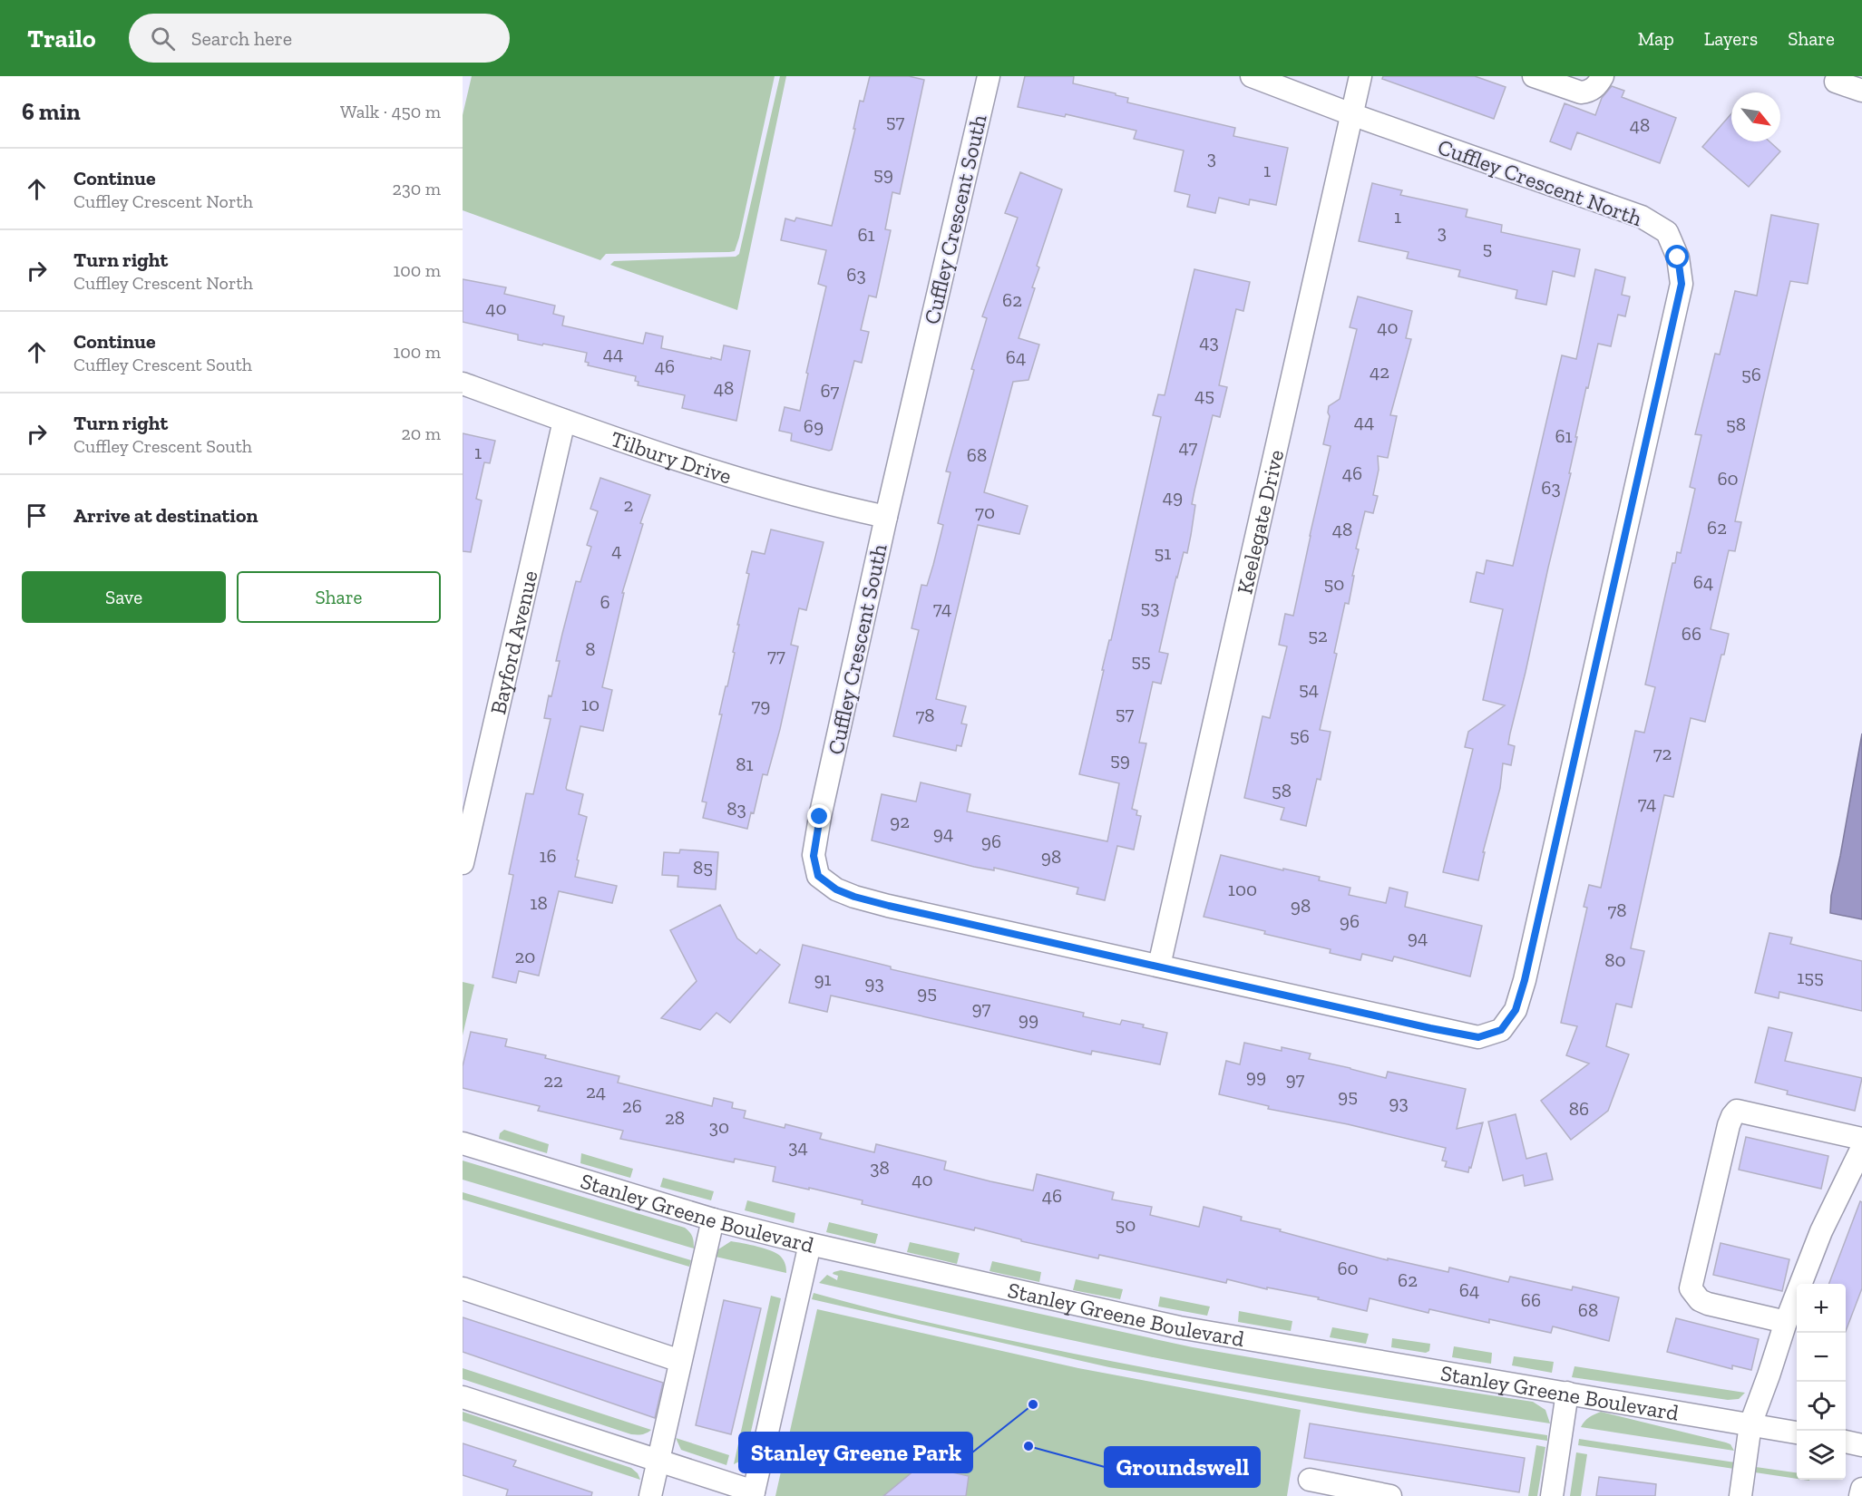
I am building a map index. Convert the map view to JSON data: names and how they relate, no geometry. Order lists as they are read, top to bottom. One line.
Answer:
{"streets":{"street":["Cuffley Crescent North","Cuffley Crescent South","Tilbury Drive","Keelegate Drive","Bayford Avenue","Stanley Greene Boulevard"]},"crossings":[["Cuffley Crescent North","Cuffley Crescent South"],["Cuffley Crescent North","Keelegate Drive"],["Cuffley Crescent South","Tilbury Drive"],["Cuffley Crescent South","Keelegate Drive"],["Tilbury Drive","Bayford Avenue"]],"places":["Stanley Greene Park","Groundswell"],"house_numbers":["57","48","3","1","59","1","3","61","5","63","62","40","40","43","44","64","46","42","56","48","67","45","44","58","69","61","47","1","68","46","60","63","49","2","70","62","48","4","51","64","50","6","53","74","66","52","8","77","55","54","10","79","57","78","56","72","59","81","58","74","83","92","94","96","16","98","85","100","18","98","78","96","94","20","80","155","91","93","95","97","99","99","97","22","24","95","93","26","86","28","30","34","38","40","46","50","60","62","64","66","68"],"north":"bottom right","page":{"header":"Trailo","search":"Search here","nav":["Map","Layers","Share"],"heading":["6 min","Walk · 450 m"],"list":[["Continue","Cuffley Crescent North","230 m"],["Turn right","Cuffley Crescent North","100 m"],["Continue","Cuffley Crescent South","100 m"],["Turn right","Cuffley Crescent South","20 m"],"Arrive at destination"],"buttons":["Save","Share"],"map_buttons":["+","−"]}}
